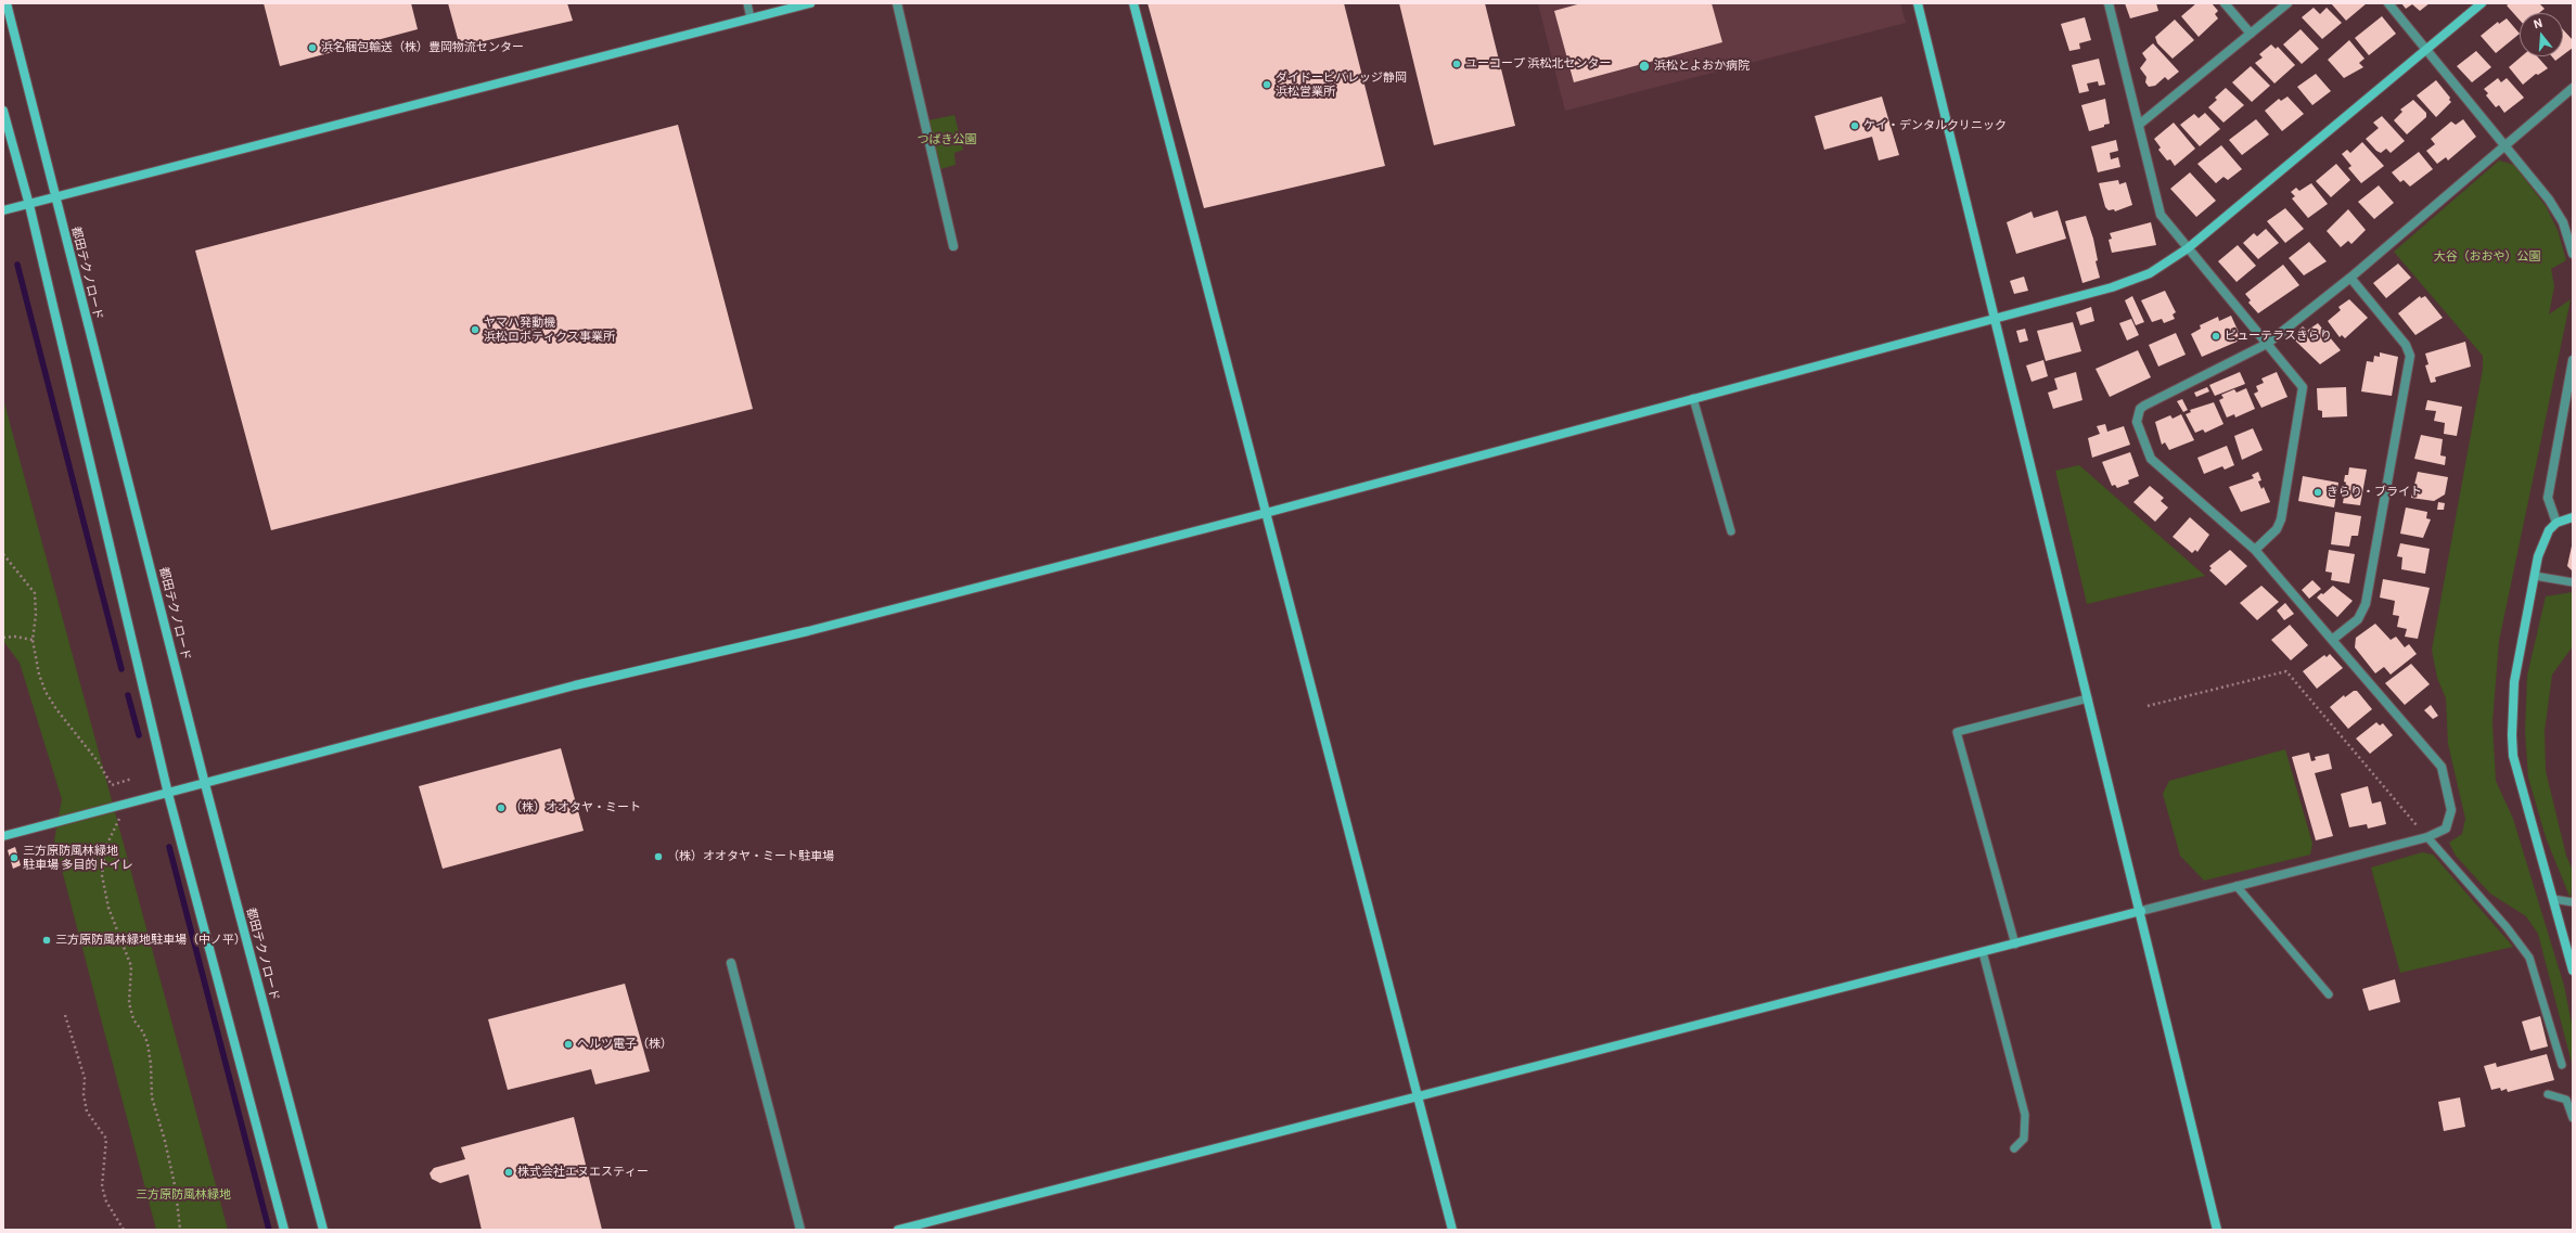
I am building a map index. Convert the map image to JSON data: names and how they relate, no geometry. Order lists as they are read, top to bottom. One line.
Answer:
{"streets":{"street":["都田テクノロード"]},"parks":["つばき公園","大谷（おおや）公園","三方原防風林緑地"],"places":["浜名梱包輸送（株）豊岡物流センター","ユーコープ 浜松北センター","浜松とよおか病院","ダイドービバレッジ静岡 浜松営業所","ケイ・デンタルクリニック","ヤマハ発動機 浜松ロボティクス事業所","ビューテラスきらり","きらり・ブライト","（株）オオタヤ・ミート","（株）オオタヤ・ミート駐車場","三方原防風林緑地 駐車場 多目的トイレ","三方原防風林緑地駐車場（中ノ平）","ヘルツ電子（株）","株式会社エヌエスティー"],"north":"top"}
